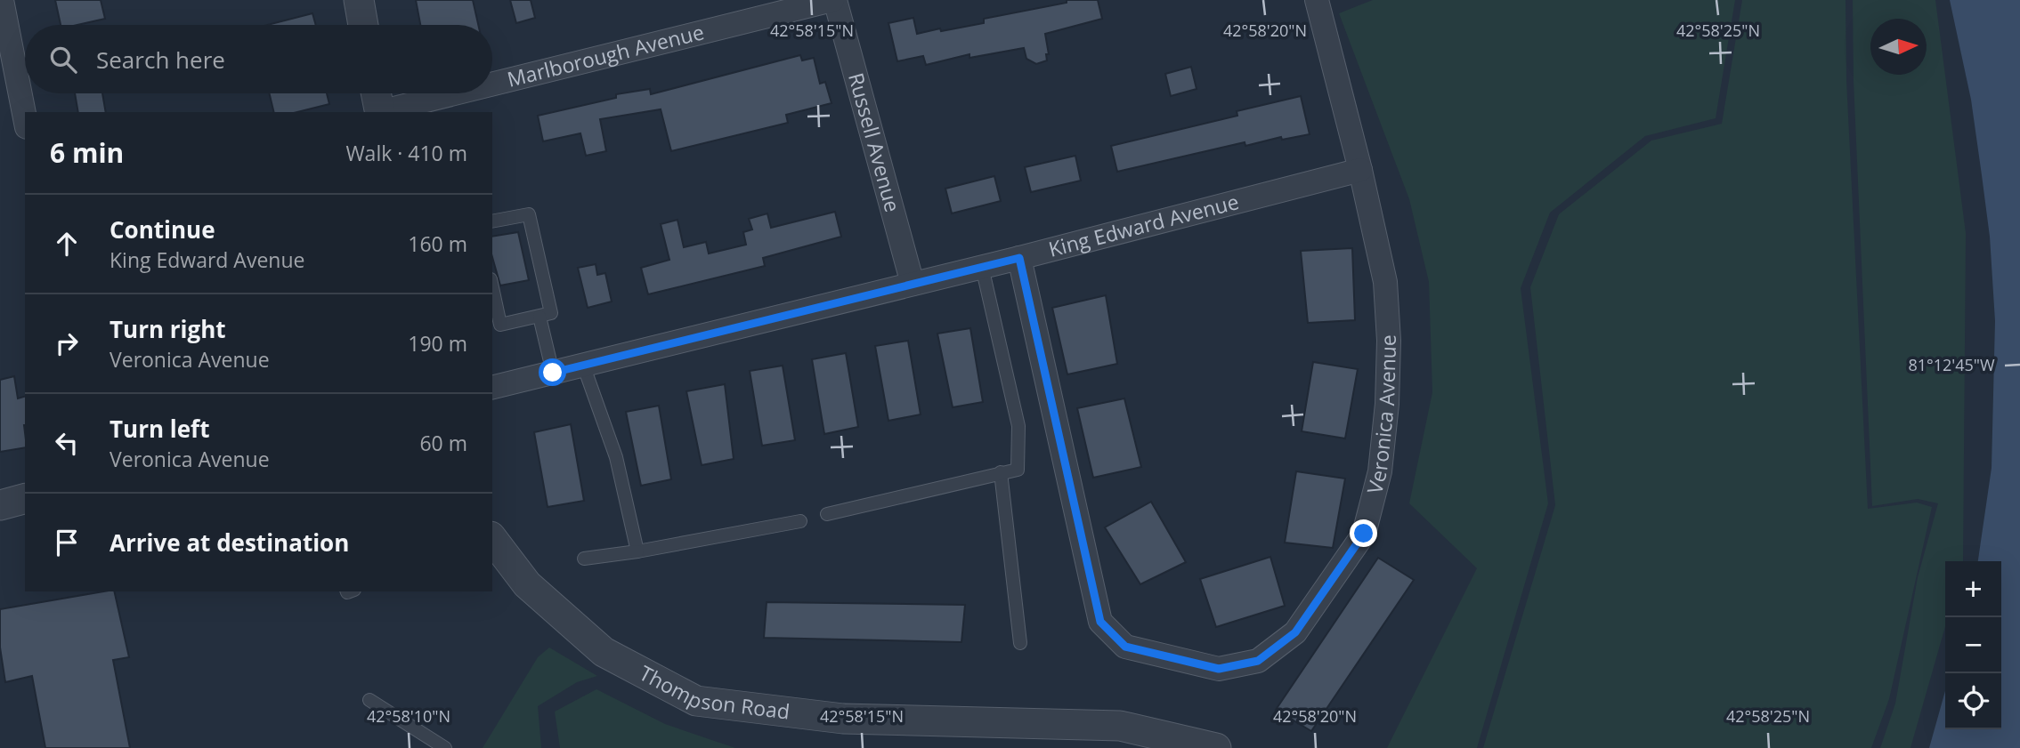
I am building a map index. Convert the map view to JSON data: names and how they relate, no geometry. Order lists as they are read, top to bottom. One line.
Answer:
{"streets":{"street":["Marlborough Avenue","Russell Avenue","King Edward Avenue","Veronica Avenue","Thompson Road"]},"crossings":[["Marlborough Avenue","Russell Avenue"],["Russell Avenue","King Edward Avenue"],["King Edward Avenue","Veronica Avenue"]],"north":"right","page":{"search":"Search here","heading":["6 min","Walk · 410 m"],"list":[["Continue","King Edward Avenue","160 m"],["Turn right","Veronica Avenue","190 m"],["Turn left","Veronica Avenue","60 m"],"Arrive at destination"],"map_buttons":["+","−"]},"coordinates":["42°58'15\"N","42°58'20\"N","42°58'25\"N","81°12'45\"W","42°58'10\"N"]}
